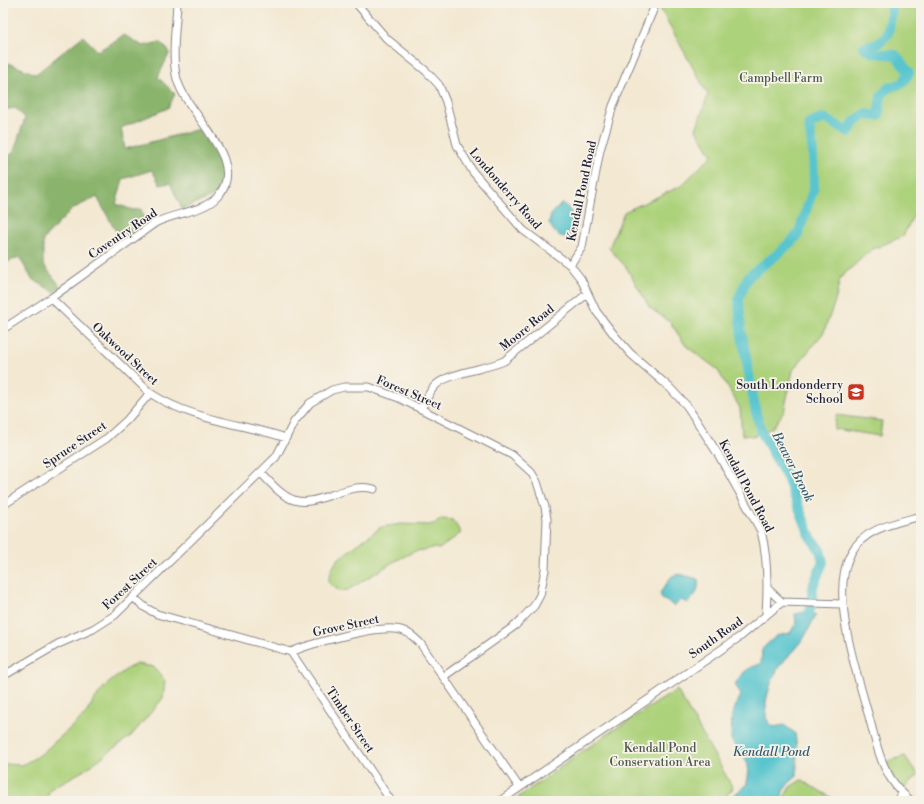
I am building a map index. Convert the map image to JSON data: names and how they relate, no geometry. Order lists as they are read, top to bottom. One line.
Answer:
{"streets":{"street":["Londonderry Road","Kendall Pond Road","Coventry Road","Moore Road","Oakwood Street","Forest Street","Spruce Street","Grove Street","South Road","Timber Street"]},"crossings":[["Londonderry Road","Kendall Pond Road"],["Kendall Pond Road","Moore Road"],["Kendall Pond Road","South Road"],["Coventry Road","Oakwood Street"],["Moore Road","Forest Street"],["Oakwood Street","Forest Street"],["Oakwood Street","Spruce Street"],["Forest Street","Grove Street"],["Grove Street","South Road"],["Grove Street","Timber Street"]],"water":["Beaver Brook","Kendall Pond"],"parks":["Campbell Farm","Kendall Pond Conservation Area"],"places":{"school or university":["South Londonderry School"]}}
